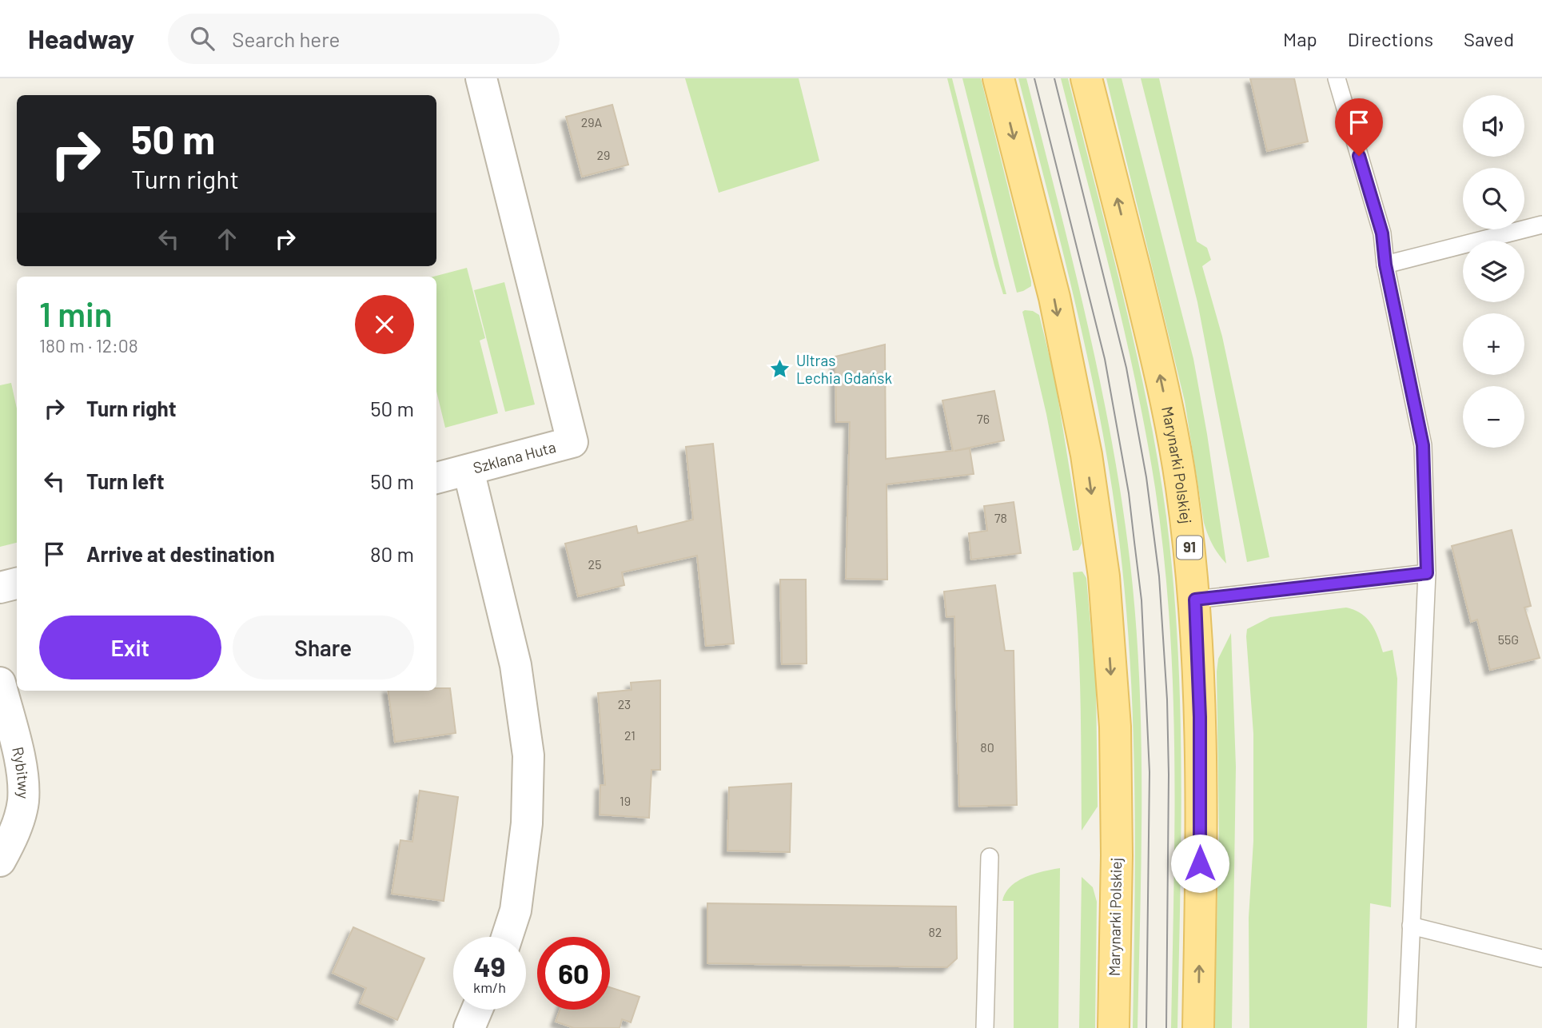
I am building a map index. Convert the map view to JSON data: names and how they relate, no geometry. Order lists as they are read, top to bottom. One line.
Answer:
{"streets":{"main road":["Marynarki Polskiej","91"],"street":["Szklana Huta","Rybitwy"]},"places":{"place":["Ultras Lechia Gdańsk"]},"house_numbers":["29A","29","76","78","25","55G","23","21","80","19","82"],"page":{"header":"Headway","search":"Search here","nav":["Map","Directions","Saved"],"map_buttons":["+","−"],"turn":["50 m","Turn right"],"heading":["1 min","180 m · 12:08"],"list":[{"name":"Turn right","value":"50 m"},{"name":"Turn left","value":"50 m"},{"name":"Arrive at destination","value":"80 m"}],"buttons":["Exit","Share"],"speed":"49 km/h","limit":"60"}}
